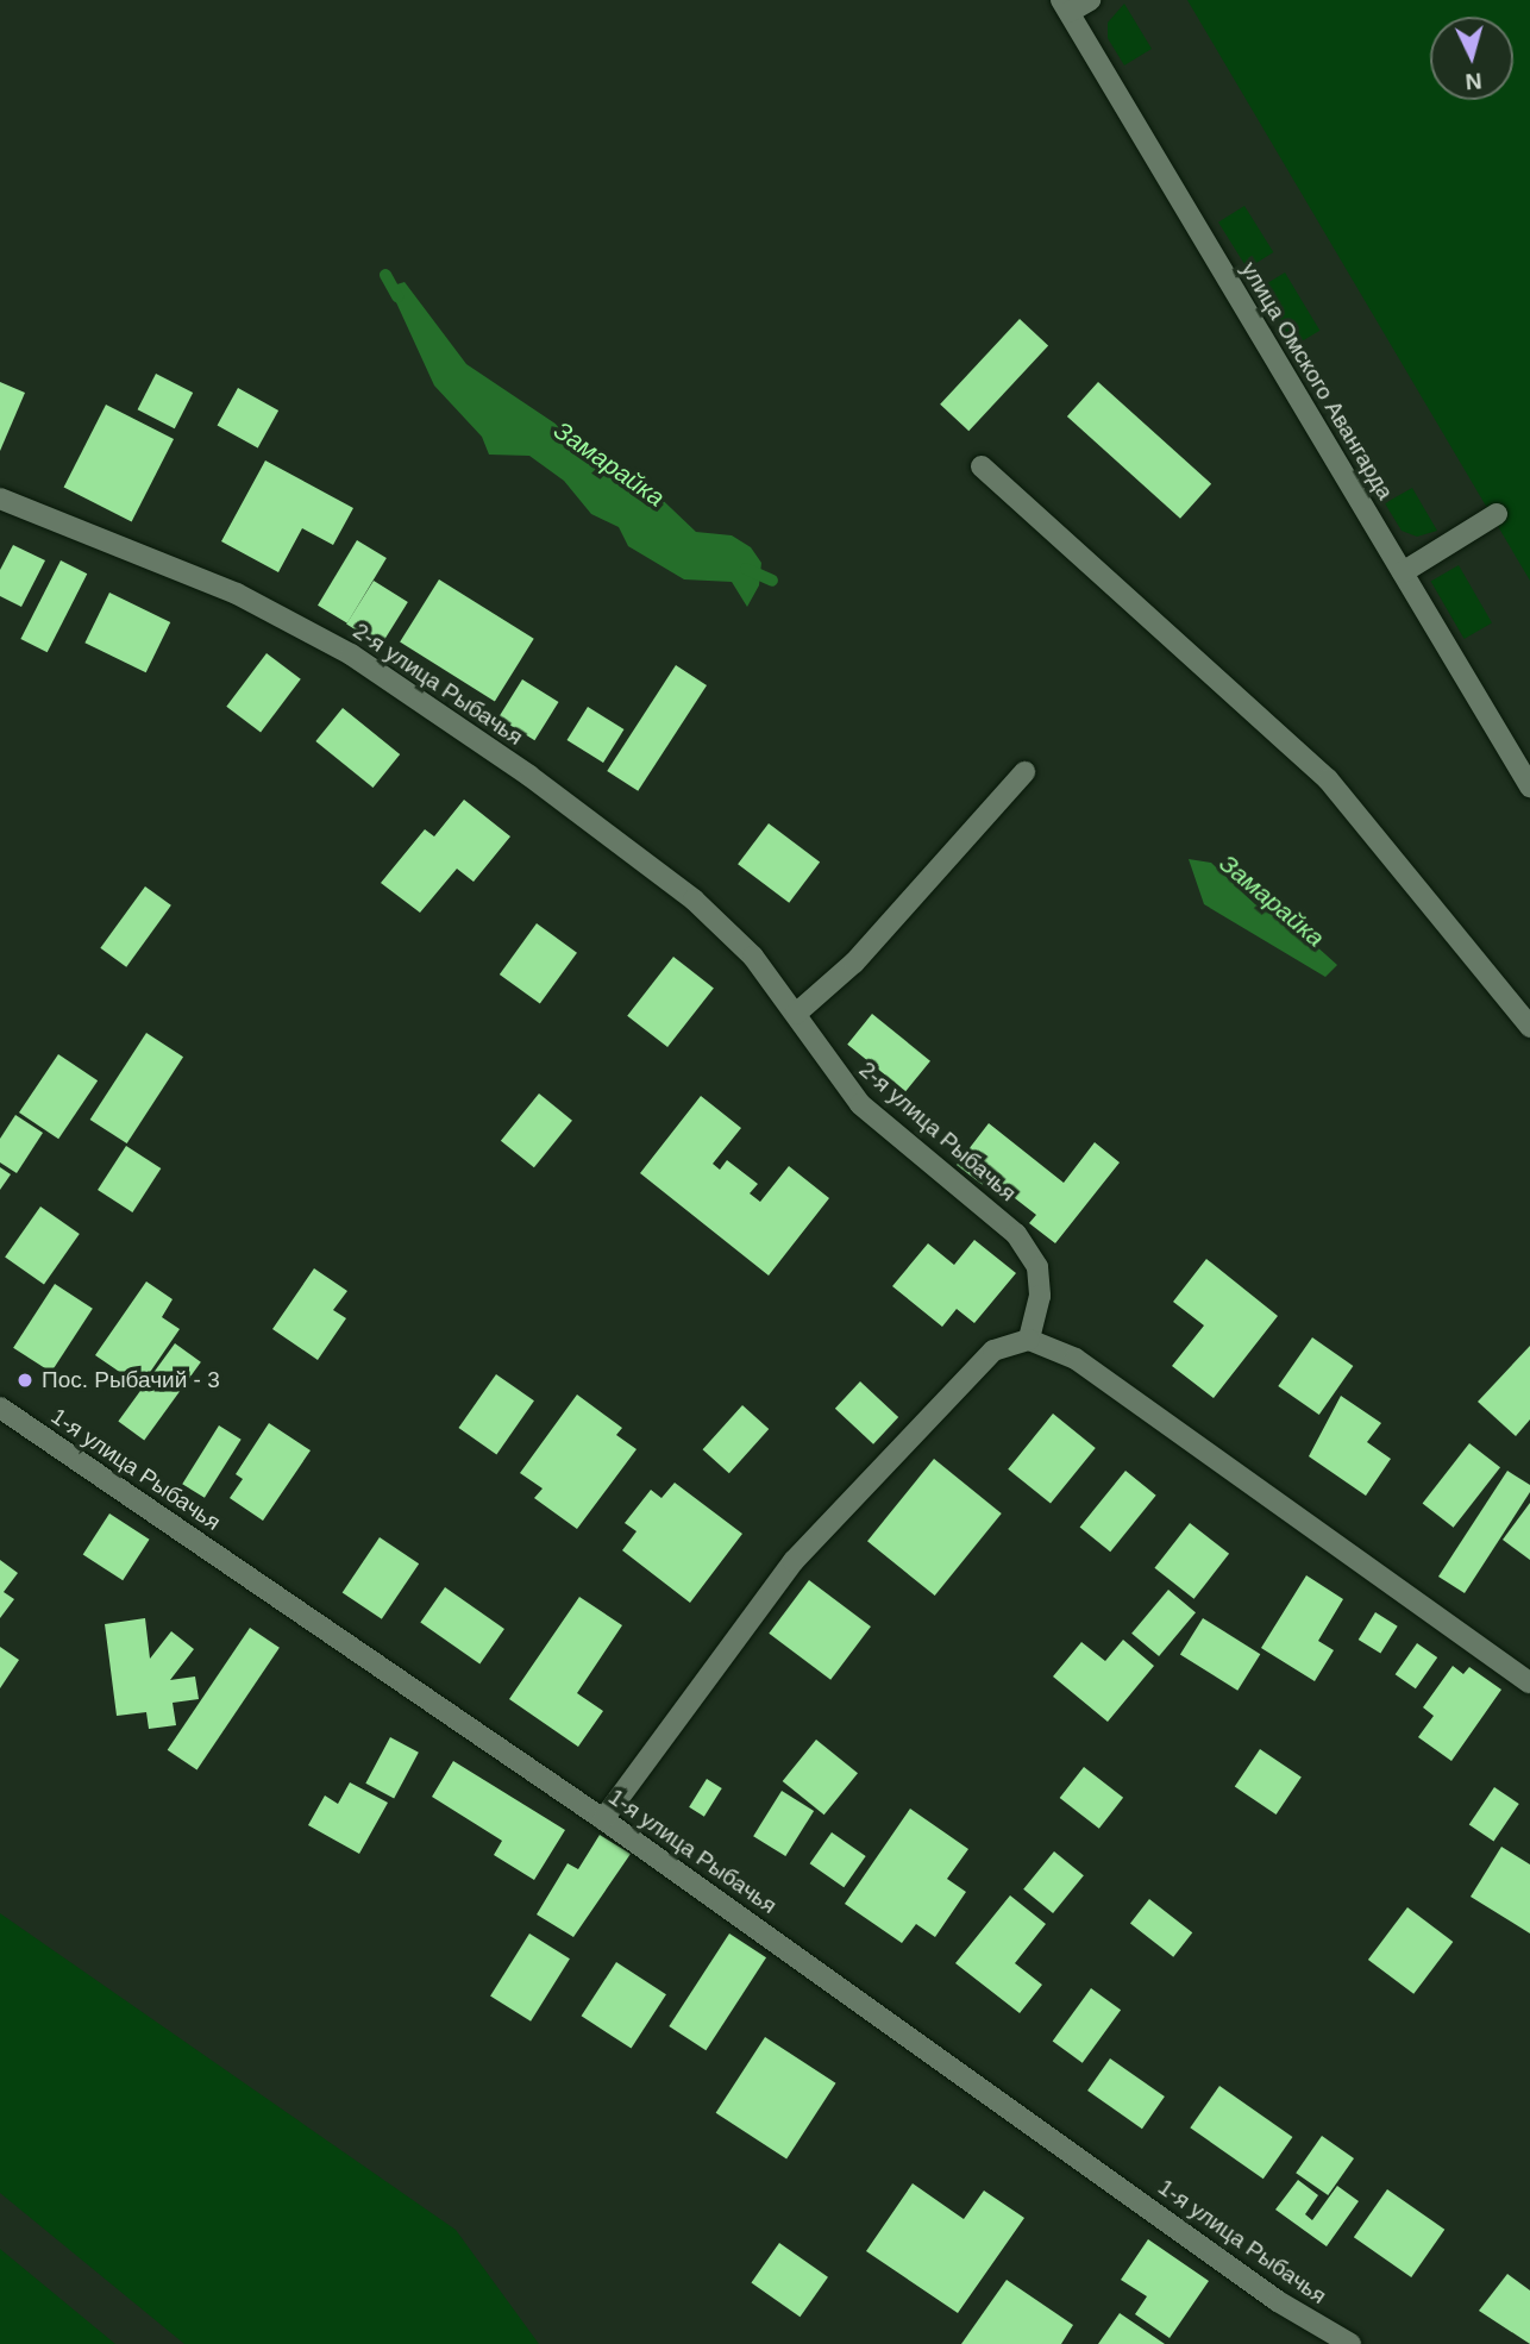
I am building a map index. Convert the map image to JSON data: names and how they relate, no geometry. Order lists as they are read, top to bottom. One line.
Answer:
{"streets":{"street":["улица Омского Авангарда","2-я улица Рыбачья","1-я улица Рыбачья"]},"water":["Замарайка"],"places":["Пос. Рыбачий - 3"],"north":"bottom"}
